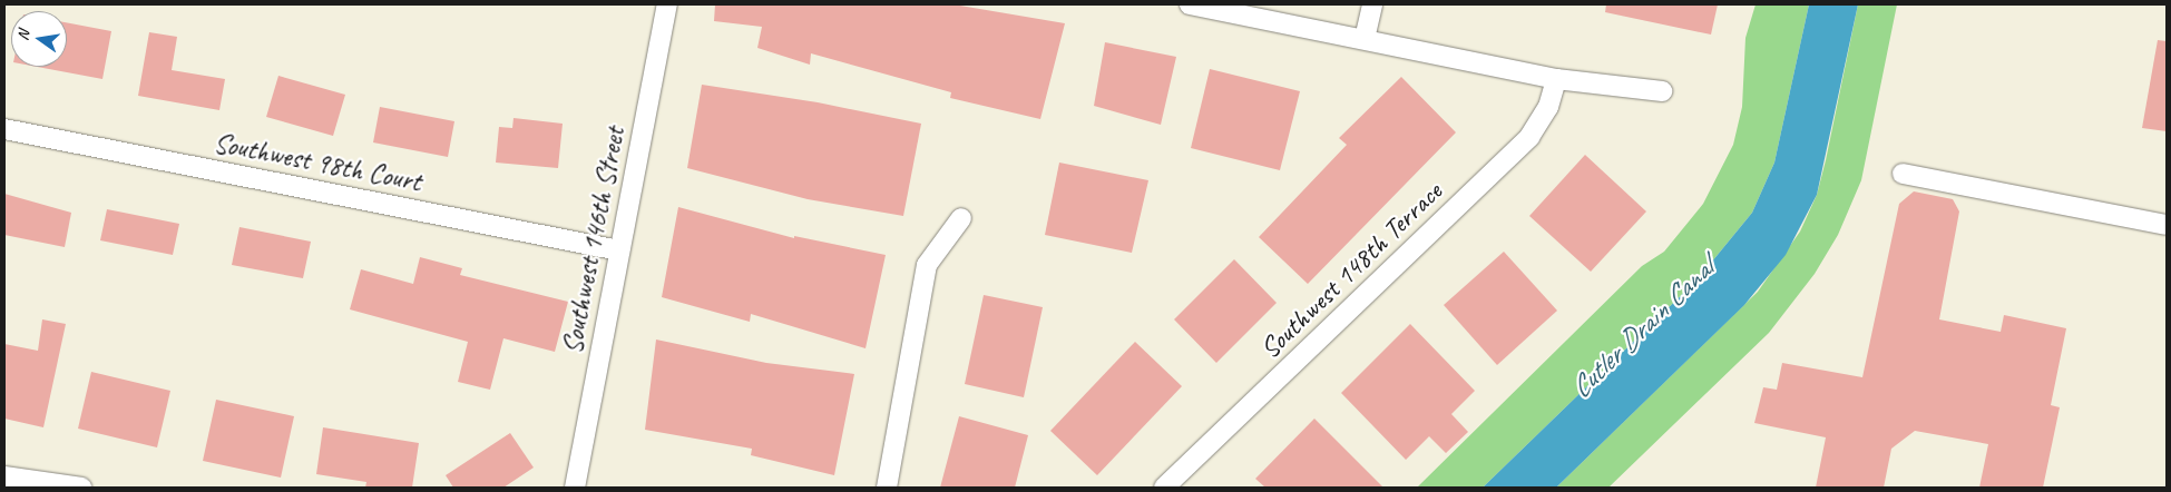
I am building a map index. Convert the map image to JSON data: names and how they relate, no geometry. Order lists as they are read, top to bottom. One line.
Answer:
{"streets":{"street":["Southwest 98th Court","Southwest 146th Street","Southwest 148th Terrace"]},"crossings":[["Southwest 98th Court","Southwest 146th Street"]],"water":["Cutler Drain Canal"],"north":"left"}
